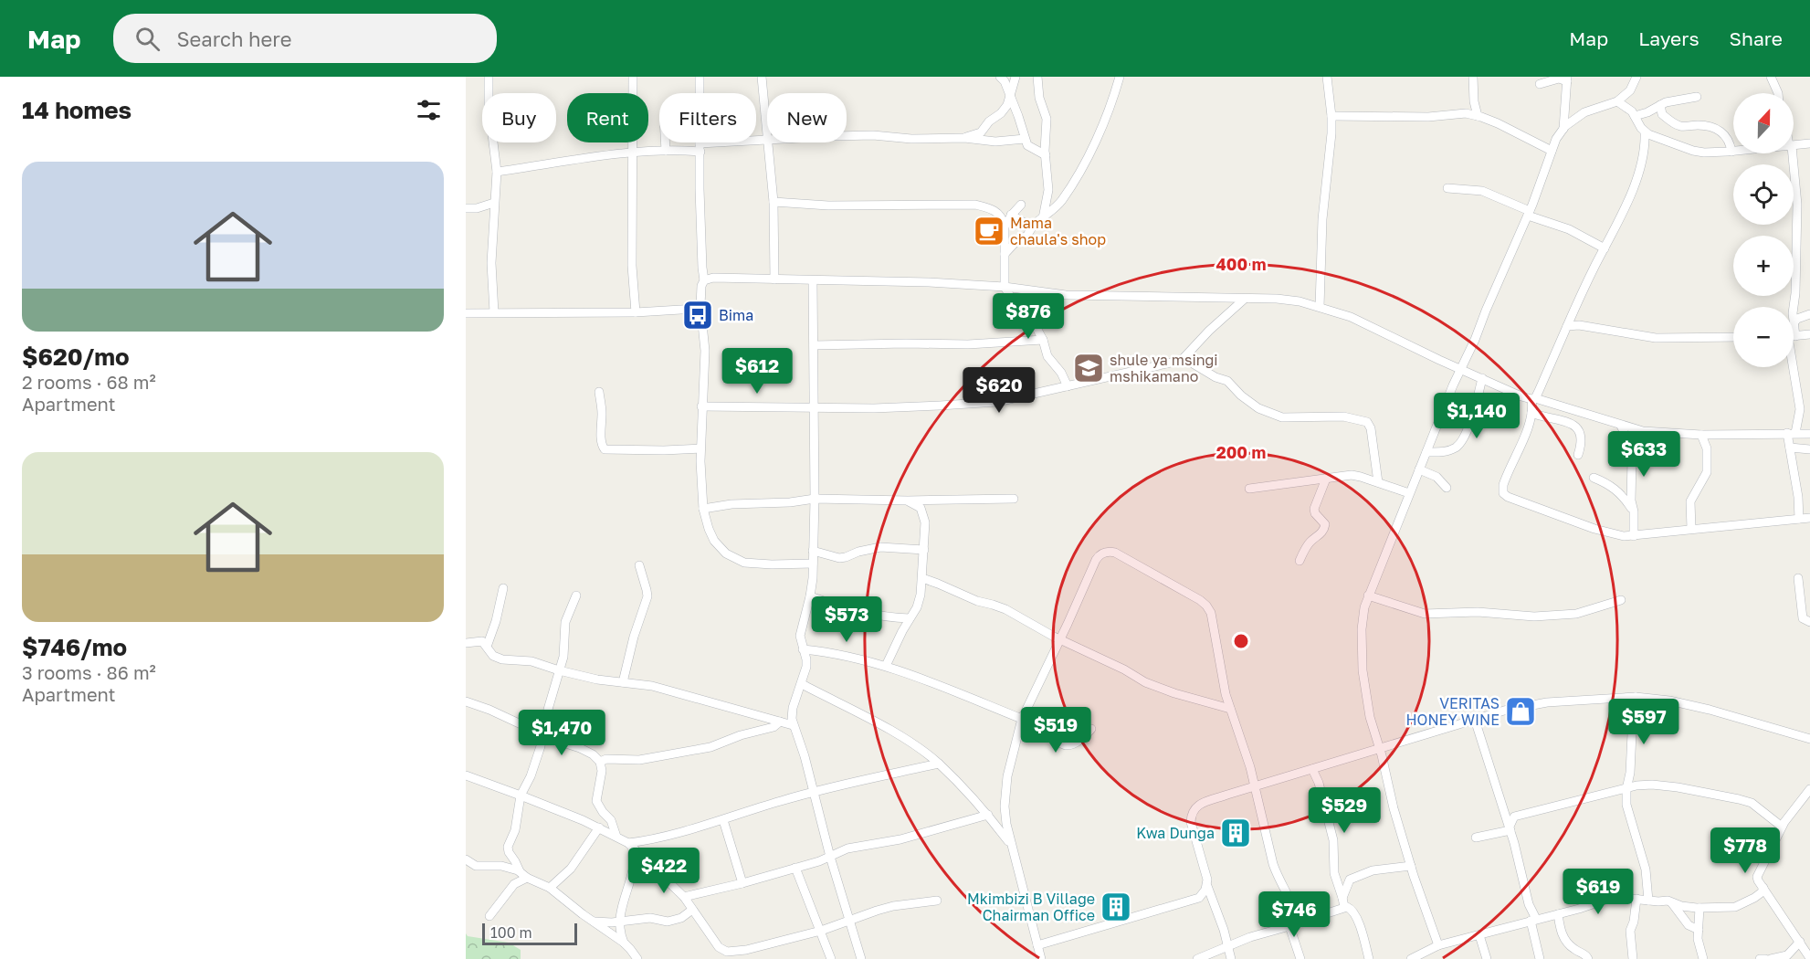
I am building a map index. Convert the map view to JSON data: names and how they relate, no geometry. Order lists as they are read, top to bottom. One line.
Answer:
{"places":{"cafe":["Mama chaula's shop"],"bus stop":["Bima"],"school or university":["shule ya msingi mshikamano"],"shop":["VERITAS HONEY WINE"],"building":["Kwa Dunga","Mkimbizi B Village Chairman Office"]},"scale_bar":"100 m","north":"top","page":{"header":"Map","search":"Search here","nav":["Map","Layers","Share"],"heading":"14 homes","map_buttons":["+","−"],"chip":["Buy","Rent","Filters","New"],"list":[{"name":"$620/mo","note":"2 rooms · 68 m² · Apartment"},{"name":"$746/mo","note":"3 rooms · 86 m² · Apartment"}],"price":["$876","$612","$620","$1,140","$633","$573","$597","$519","$1,470","$529","$778","$422","$619","$746"],"scale":"100 m"},"rings":["400 m","200 m"]}
